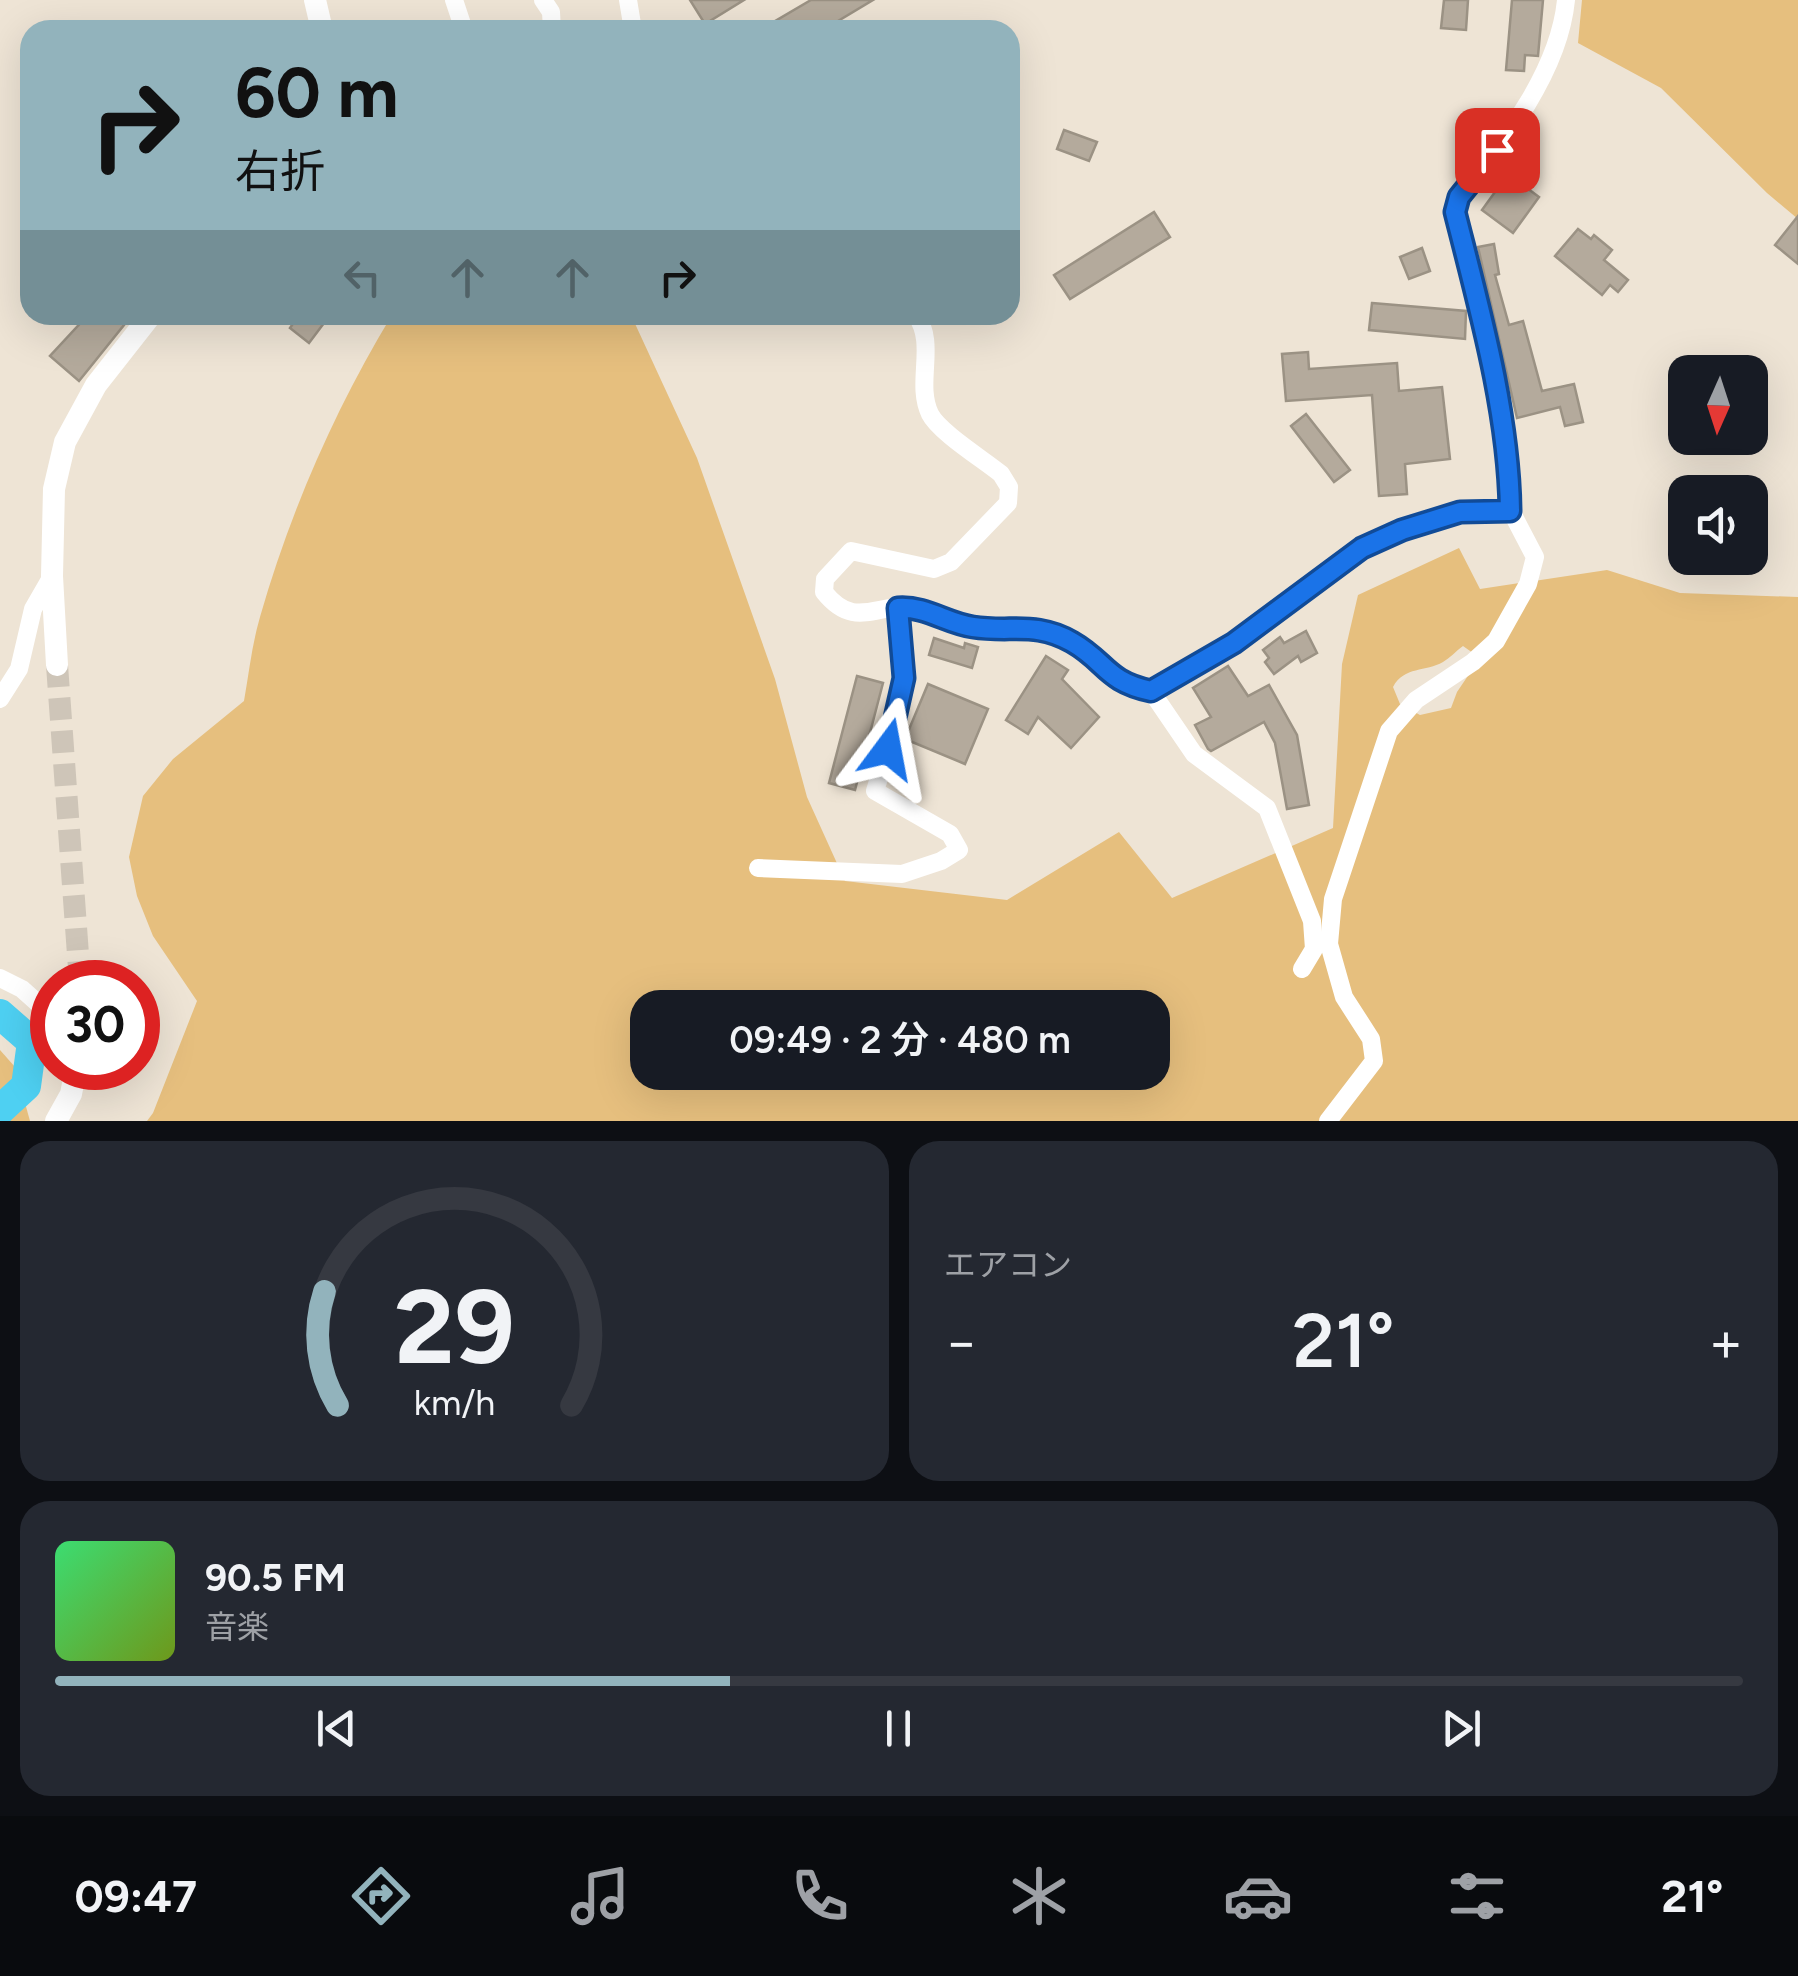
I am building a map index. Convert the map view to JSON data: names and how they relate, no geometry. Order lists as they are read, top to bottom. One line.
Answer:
{"north":"bottom","page":{"turn":["60 m","右折"],"limit":"30","trip":"09:49 · 2 分 · 480 m","tile":"エアコン","heat":["−","21°","+"],"song":["90.5 FM","音楽"],"tabs":["09:47","21°"],"gauge":["29","km/h"]}}
